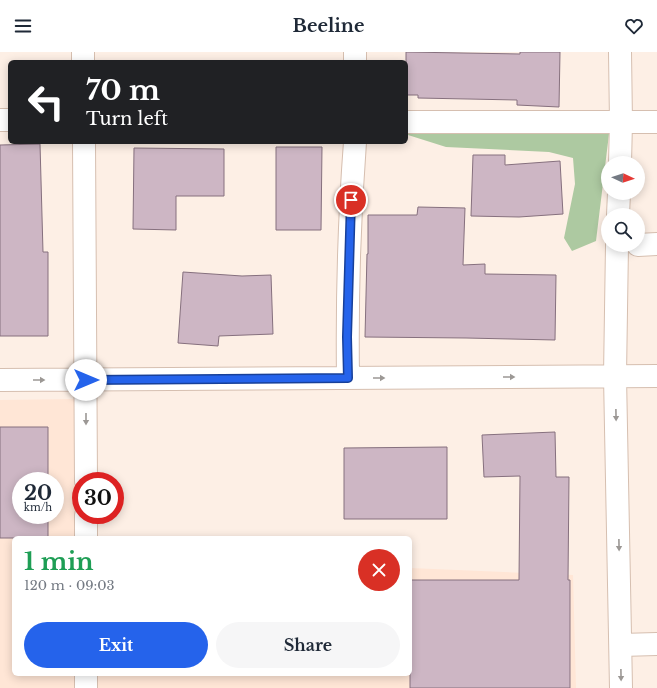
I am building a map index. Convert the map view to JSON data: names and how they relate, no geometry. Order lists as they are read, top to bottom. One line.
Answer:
{"north":"right","page":{"header":"Beeline","turn":["70 m","Turn left"],"speed":"20 km/h","limit":"30","heading":["1 min","120 m · 09:03"],"buttons":["Exit","Share"]}}
